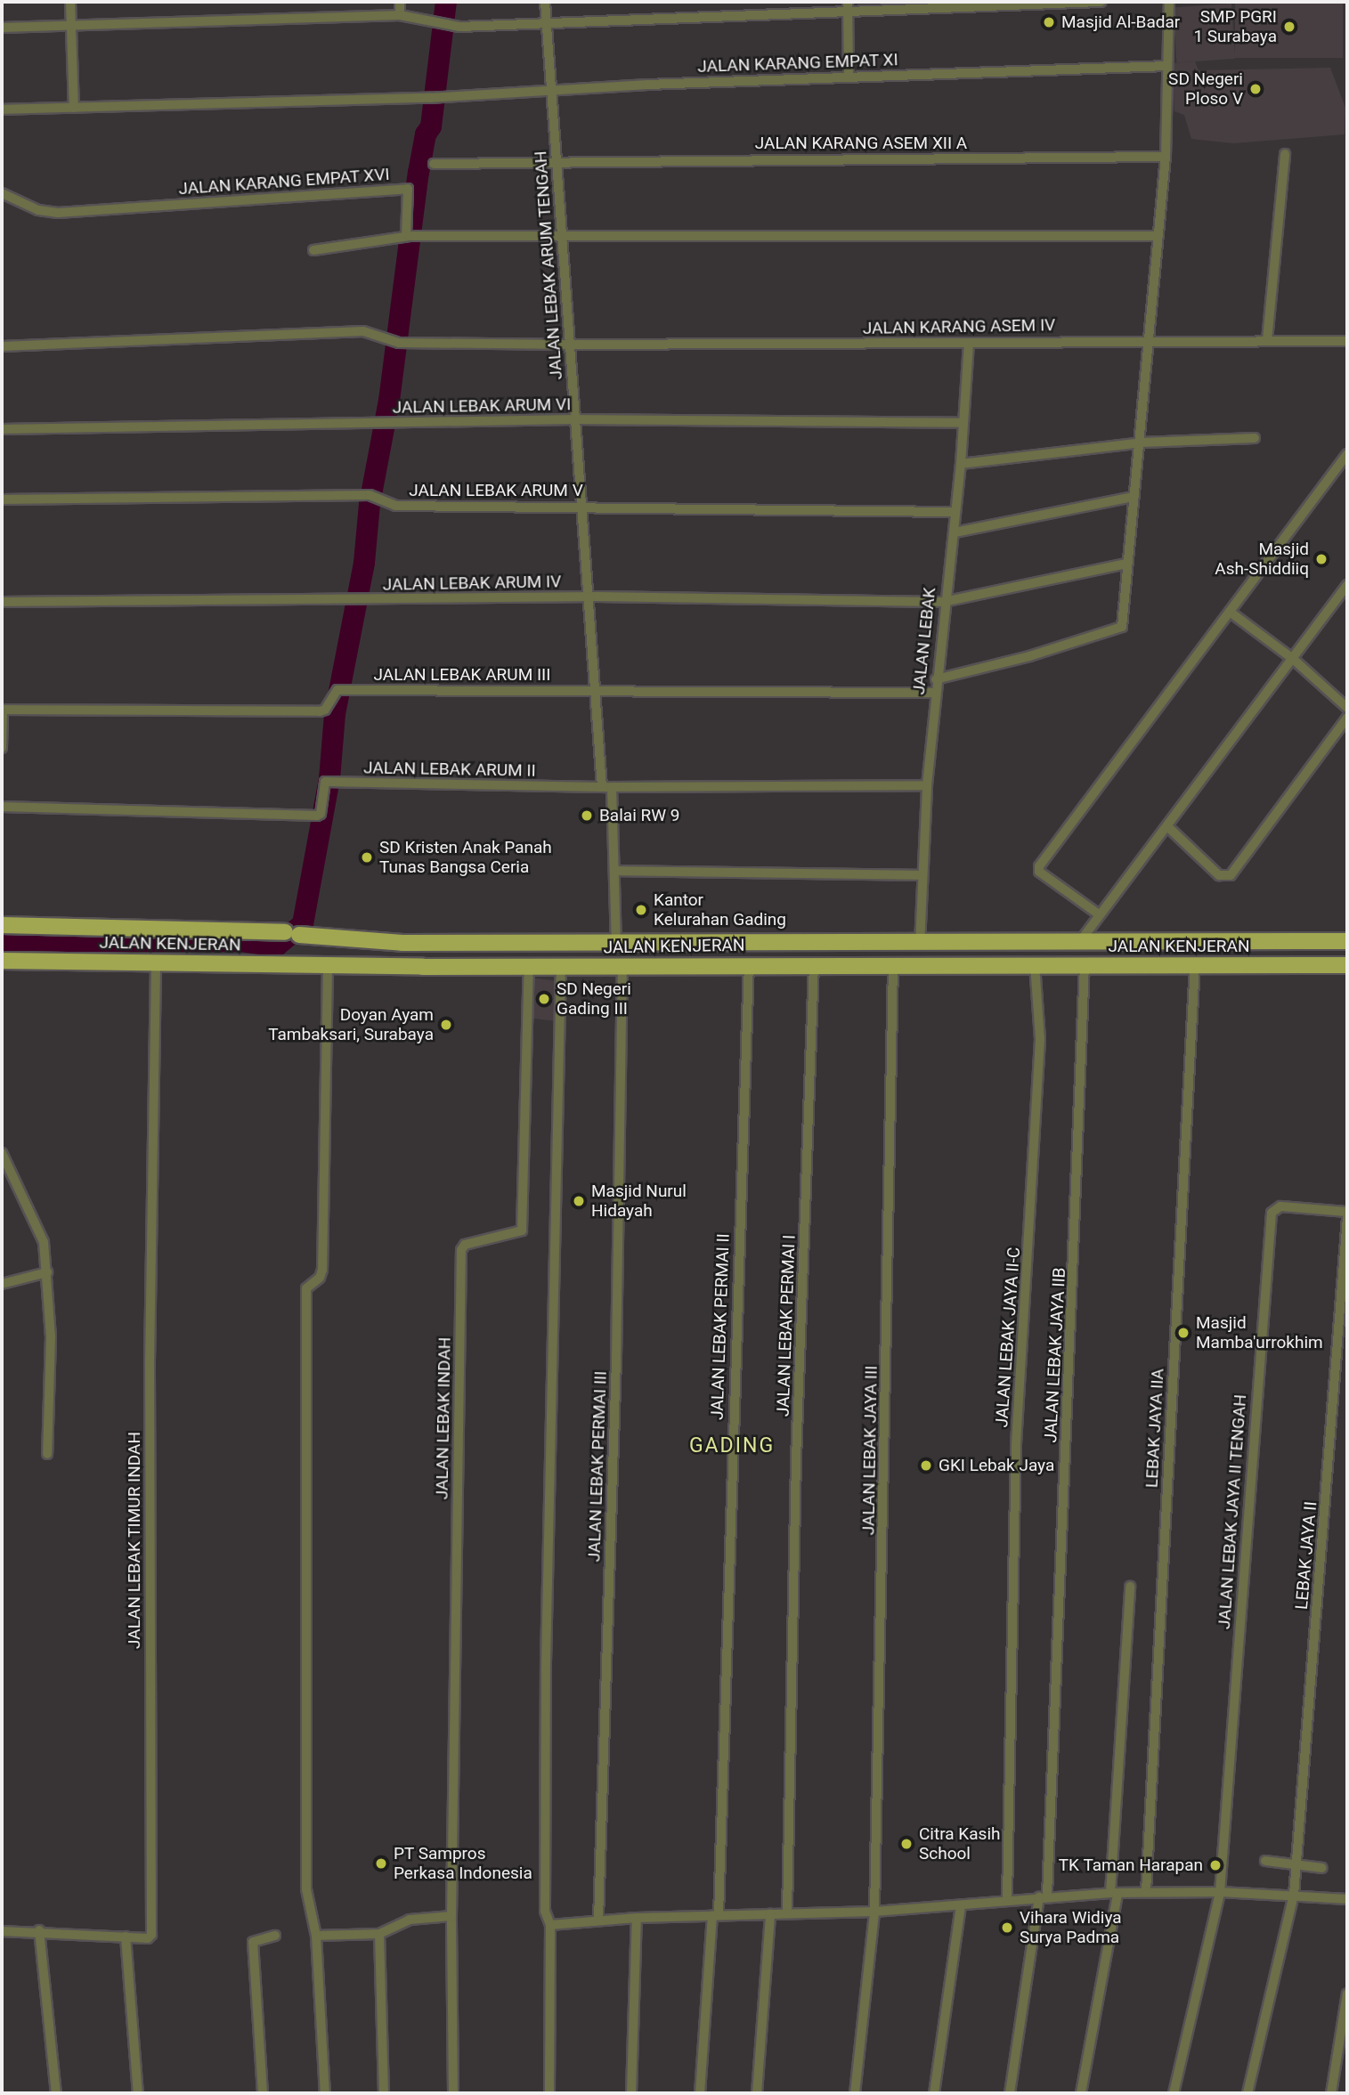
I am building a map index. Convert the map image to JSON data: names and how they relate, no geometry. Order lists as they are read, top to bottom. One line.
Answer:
{"streets":{"main road":["JALAN KENJERAN"],"street":["JALAN KARANG EMPAT XI","JALAN KARANG ASEM XII A","JALAN KARANG EMPAT XVI","JALAN LEBAK ARUM TENGAH","JALAN KARANG ASEM IV","JALAN LEBAK ARUM VI","JALAN LEBAK ARUM V","JALAN LEBAK ARUM IV","JALAN LEBAK","JALAN LEBAK ARUM III","JALAN LEBAK ARUM II","JALAN LEBAK PERMAI I","JALAN LEBAK PERMAI II","JALAN LEBAK JAYA II-C","JALAN LEBAK JAYA IIB","JALAN LEBAK INDAH","LEBAK JAYA IIA","JALAN LEBAK JAYA III","JALAN LEBAK PERMAI III","JALAN LEBAK JAYA II TENGAH","JALAN LEBAK TIMUR INDAH","LEBAK JAYA II"]},"crossings":[["JALAN KARANG EMPAT XI","JALAN LEBAK ARUM TENGAH"],["JALAN KARANG ASEM XII A","JALAN LEBAK ARUM TENGAH"],["JALAN LEBAK ARUM TENGAH","JALAN KARANG ASEM IV"],["JALAN LEBAK ARUM TENGAH","JALAN LEBAK ARUM VI"],["JALAN LEBAK ARUM TENGAH","JALAN LEBAK ARUM V"],["JALAN LEBAK ARUM TENGAH","JALAN LEBAK ARUM IV"],["JALAN LEBAK ARUM TENGAH","JALAN LEBAK ARUM III"],["JALAN LEBAK ARUM TENGAH","JALAN LEBAK ARUM II"],["JALAN LEBAK ARUM TENGAH","JALAN KENJERAN"],["JALAN KARANG ASEM IV","JALAN LEBAK"],["JALAN LEBAK ARUM VI","JALAN LEBAK"],["JALAN LEBAK ARUM V","JALAN LEBAK"],["JALAN LEBAK ARUM IV","JALAN LEBAK"],["JALAN LEBAK","JALAN LEBAK ARUM III"],["JALAN LEBAK","JALAN LEBAK ARUM II"],["JALAN LEBAK","JALAN KENJERAN"],["JALAN KENJERAN","JALAN LEBAK PERMAI I"],["JALAN KENJERAN","JALAN LEBAK PERMAI II"],["JALAN KENJERAN","JALAN LEBAK JAYA II-C"],["JALAN KENJERAN","JALAN LEBAK JAYA IIB"],["JALAN KENJERAN","JALAN LEBAK INDAH"],["JALAN KENJERAN","LEBAK JAYA IIA"],["JALAN KENJERAN","JALAN LEBAK JAYA III"],["JALAN KENJERAN","JALAN LEBAK PERMAI III"],["JALAN KENJERAN","JALAN LEBAK TIMUR INDAH"]],"districts":["GADING"],"places":["Masjid Al-Badar","SMP PGRI 1 Surabaya","SD Negeri Ploso V","Masjid Ash-Shiddiiq","Balai RW 9","SD Kristen Anak Panah Tunas Bangsa Ceria","Kantor Kelurahan Gading","SD Negeri Gading III","Doyan Ayam Tambaksari, Surabaya","Masjid Nurul Hidayah","Masjid Mamba'urrokhim","GKI Lebak Jaya","Citra Kasih School","PT Sampros Perkasa Indonesia","TK Taman Harapan","Vihara Widiya Surya Padma"]}
